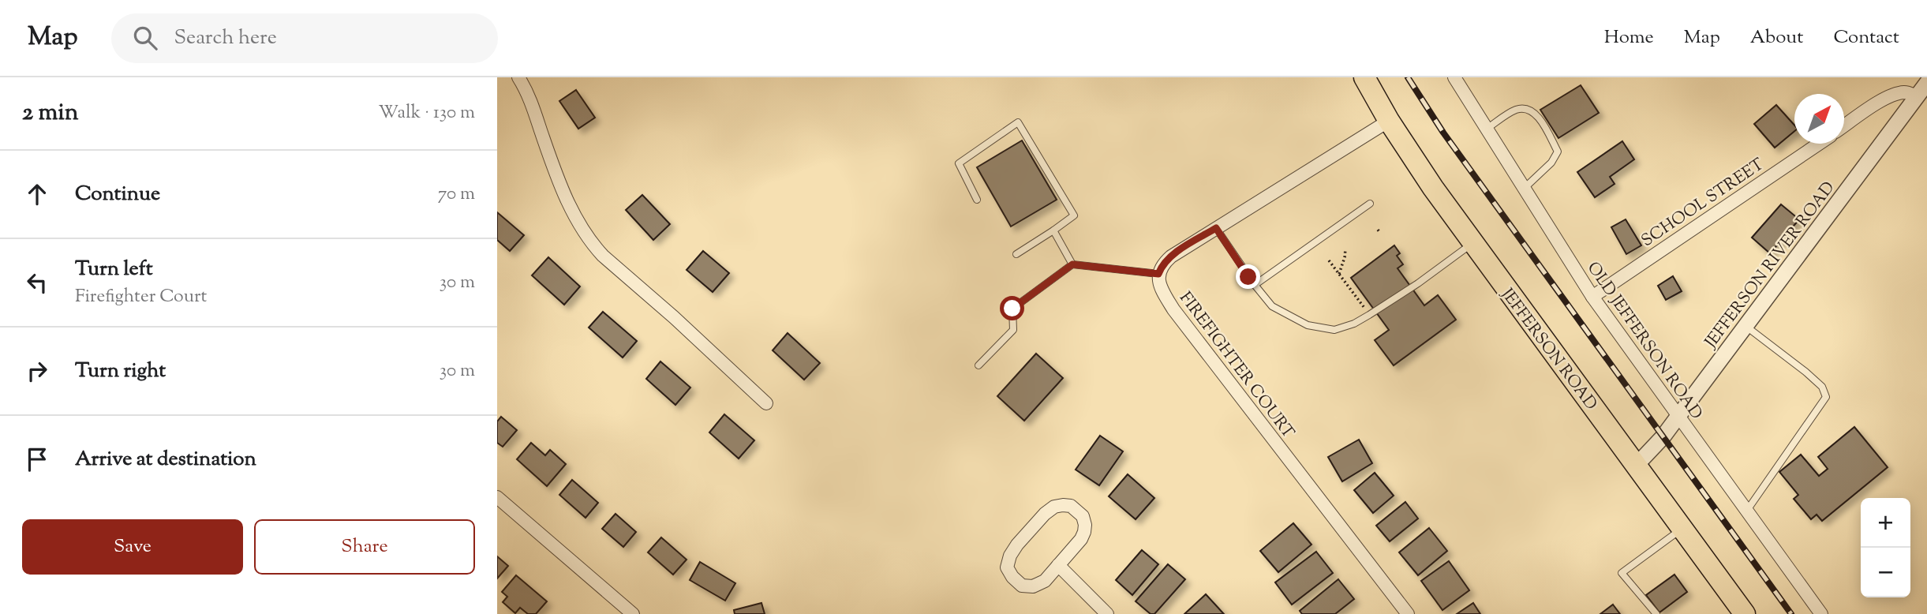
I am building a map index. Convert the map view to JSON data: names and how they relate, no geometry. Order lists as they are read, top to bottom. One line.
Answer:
{"streets":{"highway":["JEFFERSON ROAD"],"street":["SCHOOL STREET","JEFFERSON RIVER ROAD","OLD JEFFERSON ROAD","FIREFIGHTER COURT"]},"crossings":[["SCHOOL STREET","OLD JEFFERSON ROAD"],["JEFFERSON RIVER ROAD","OLD JEFFERSON ROAD"],["JEFFERSON RIVER ROAD","JEFFERSON ROAD"]],"north":"top right","page":{"header":"Map","search":"Search here","nav":["Home","Map","About","Contact"],"heading":["2 min","Walk · 130 m"],"list":[["Continue","70 m"],["Turn left","Firefighter Court","30 m"],["Turn right","30 m"],"Arrive at destination"],"map_buttons":["+","−"],"buttons":["Save","Share"]}}
